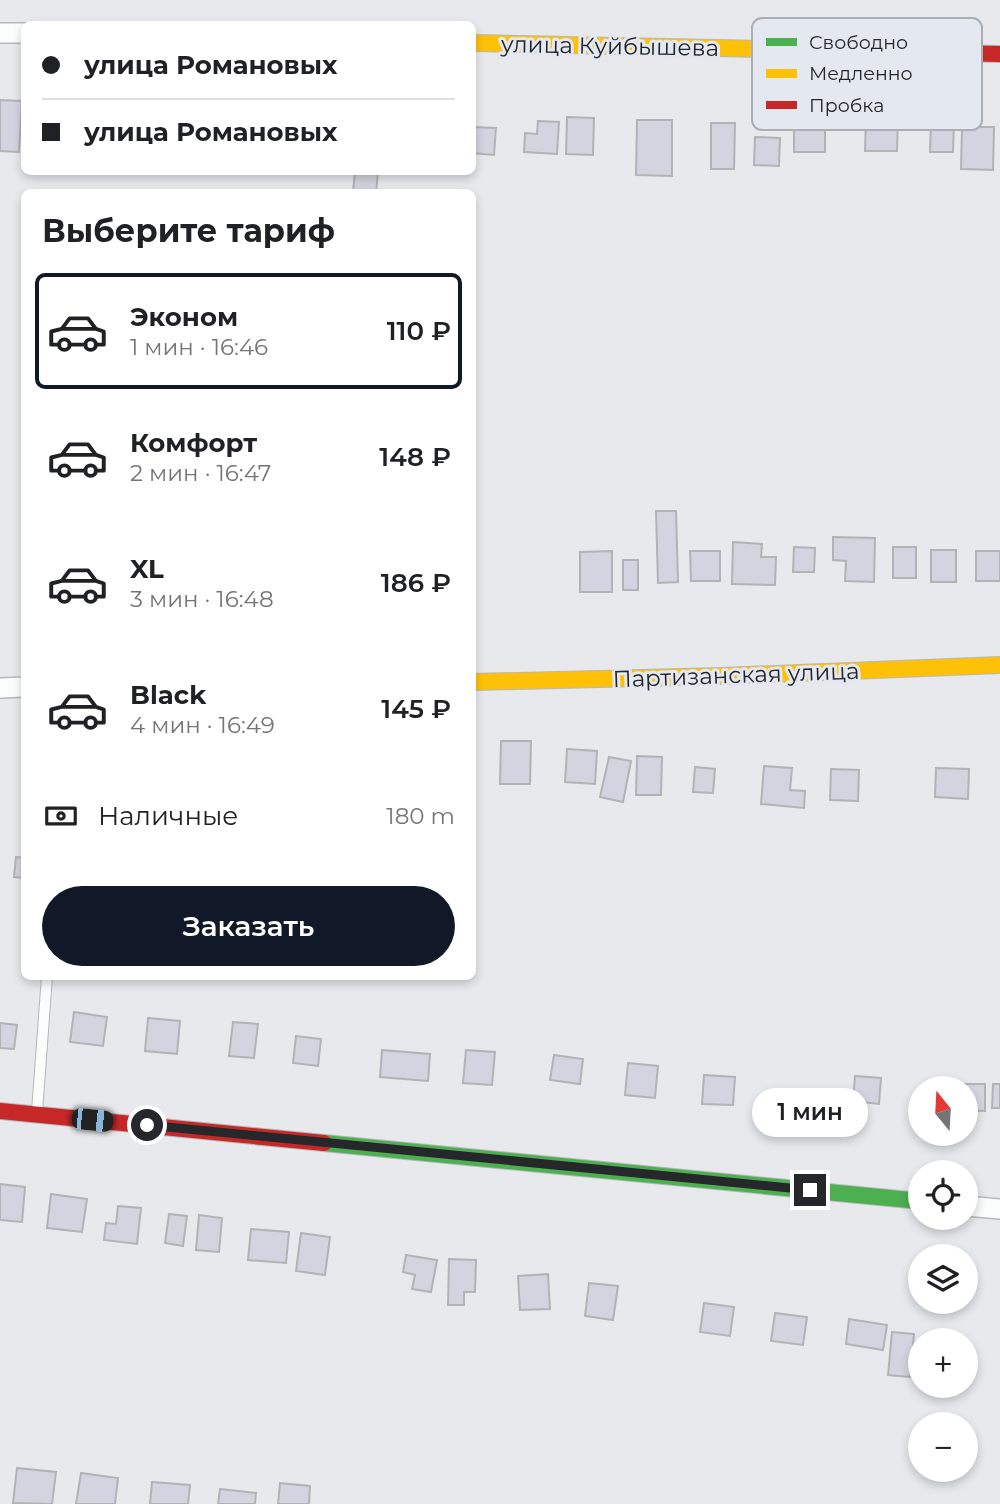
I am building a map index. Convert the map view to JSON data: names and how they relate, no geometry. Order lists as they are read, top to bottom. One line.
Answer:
{"streets":{"street":["улица Куйбышева","Партизанская улица"]},"legend":["Свободно","Медленно","Пробка"],"north":"top","page":{"banner":["улица Романовых","улица Романовых"],"heading":"Выберите тариф","list":[{"name":"Эконом","note":"1 мин · 16:46","value":"110 ₽"},{"name":"Комфорт","note":"2 мин · 16:47","value":"148 ₽"},{"name":"XL","note":"3 мин · 16:48","value":"186 ₽"},{"name":"Black","note":"4 мин · 16:49","value":"145 ₽"}],"pay":["Наличные","180 m"],"buttons":"Заказать","map_buttons":["+","−"],"bubble":"1 мин"}}
